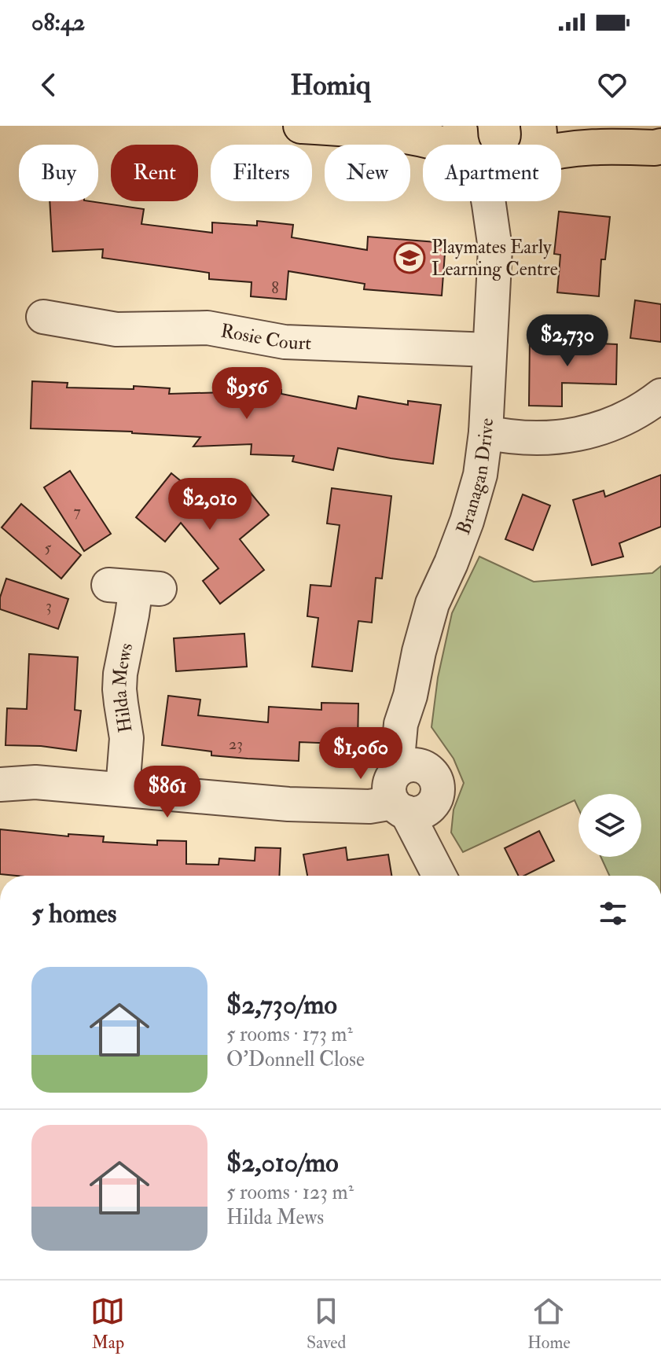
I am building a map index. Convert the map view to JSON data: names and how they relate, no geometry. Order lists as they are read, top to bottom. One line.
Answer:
{"streets":{"street":["Rosie Court","Branagan Drive","Hilda Mews"]},"crossings":[["Rosie Court","Branagan Drive"]],"places":{"school or university":["Playmates Early Learning Centre"]},"house_numbers":["8","7","5","3","23"],"page":{"status":"08:42","header":"Homiq","chip":["Buy","Rent","Filters","New","Apartment"],"price":["$2,730","$956","$2,010","$1,060","$861"],"heading":"5 homes","list":[{"name":"$2,730/mo","note":"5 rooms · 173 m² · O'Donnell Close"},{"name":"$2,010/mo","note":"5 rooms · 123 m² · Hilda Mews"}],"tabs":["Map","Saved","Home"]}}
